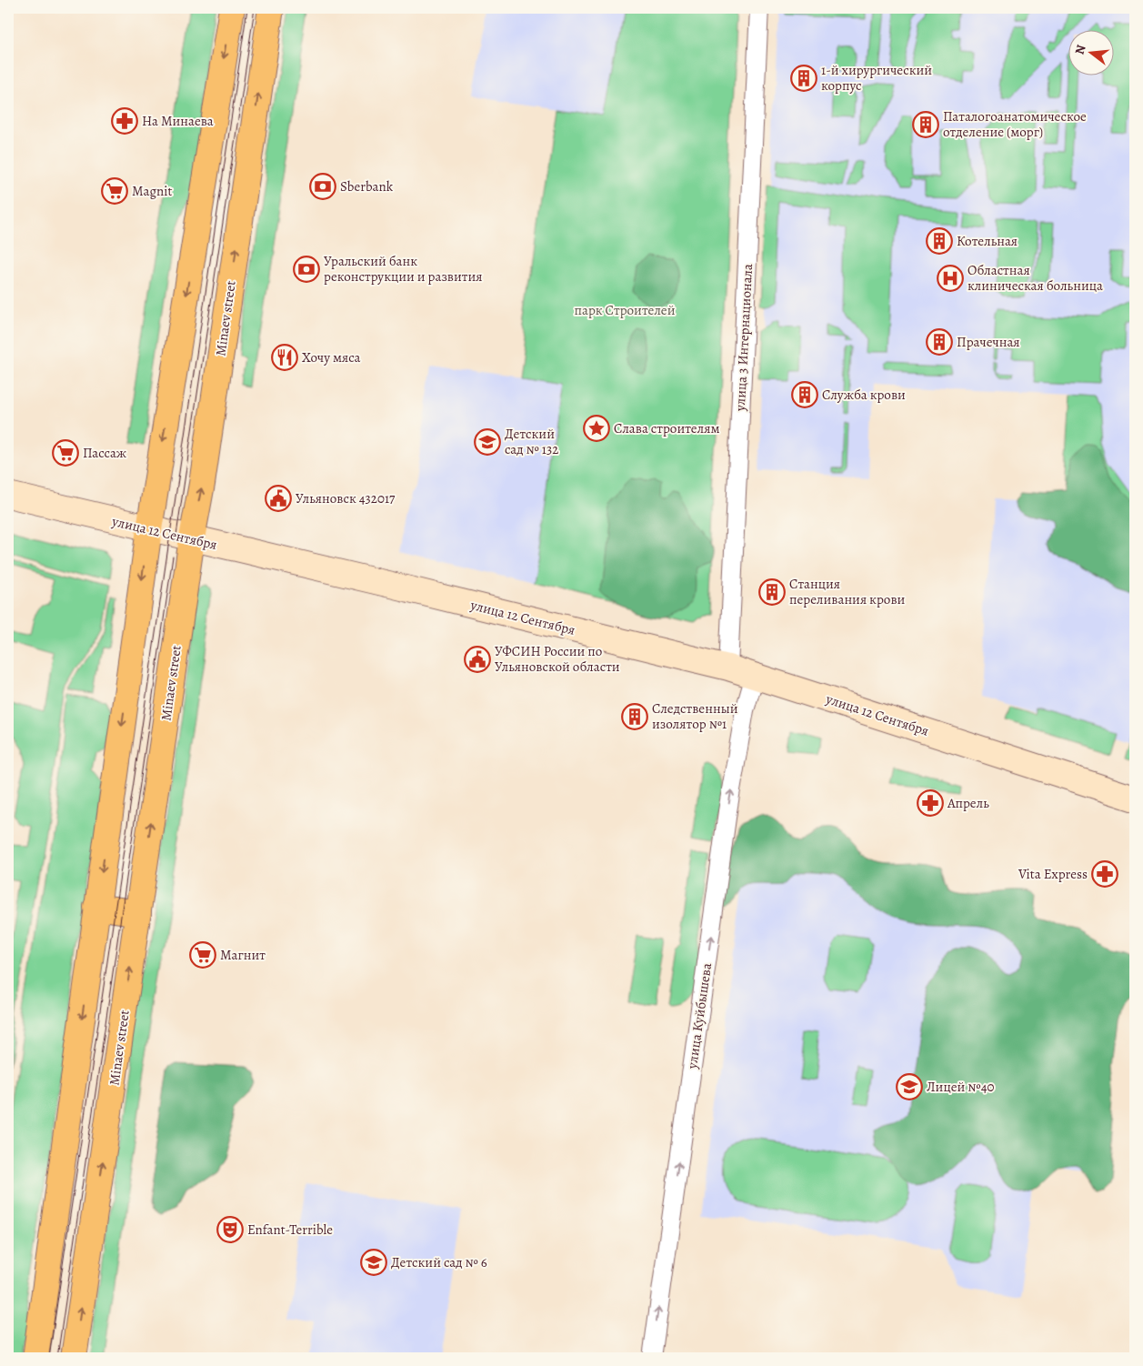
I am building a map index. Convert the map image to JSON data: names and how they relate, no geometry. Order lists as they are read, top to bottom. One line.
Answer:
{"streets":{"main road":["Minaev street","улица 12 Сентября"],"street":["улица 3 Интернационала","улица Куйбышева"]},"crossings":[["Minaev street","улица 12 Сентября"],["улица 3 Интернационала","улица 12 Сентября"],["улица 12 Сентября","улица Куйбышева"]],"one_way":["улица Куйбышева"],"parks":["парк Строителей"],"places":{"building":["1-й хирургический корпус","Паталогоанатомическое отделение (морг)","Котельная","Прачечная","Служба крови","Станция переливания крови","Следственный изолятор №1"],"pharmacy":["На Минаева","Апрель","Vita Express"],"bank":["Sberbank","Уральский банк реконструкции и развития"],"supermarket":["Magnit","Пассаж","Магнит"],"hospital":["Областная клиническая больница"],"restaurant":["Хочу мяса"],"place":["Слава строителям"],"school or university":["Детский сад № 132","Лицей №40","Детский сад № 6"],"public building":["Ульяновск 432017","УФСИН России по Ульяновской области"],"theatre":["Enfant-Terrible"]},"north":"left"}
